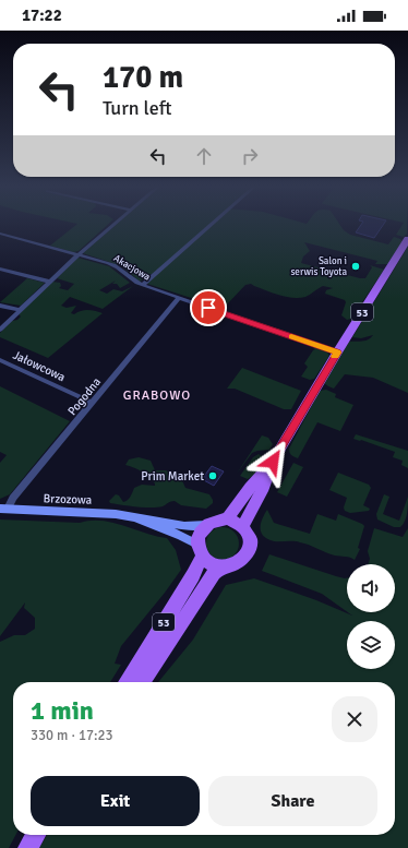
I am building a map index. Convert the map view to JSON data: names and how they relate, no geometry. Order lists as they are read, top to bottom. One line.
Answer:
{"streets":{"main road":["53","Brzozowa"],"street":["Akacjowa","Jałowcowa","Pogodna"]},"crossings":[["Akacjowa","53"],["Akacjowa","Pogodna"],["53","Brzozowa"],["Jałowcowa","Pogodna"],["Pogodna","Brzozowa"]],"districts":["GRABOWO"],"places":["Salon i serwis Toyota","Prim Market"],"page":{"status":"17:22","turn":["170 m","Turn left"],"heading":["1 min","330 m · 17:23"],"buttons":["Exit","Share"]}}
